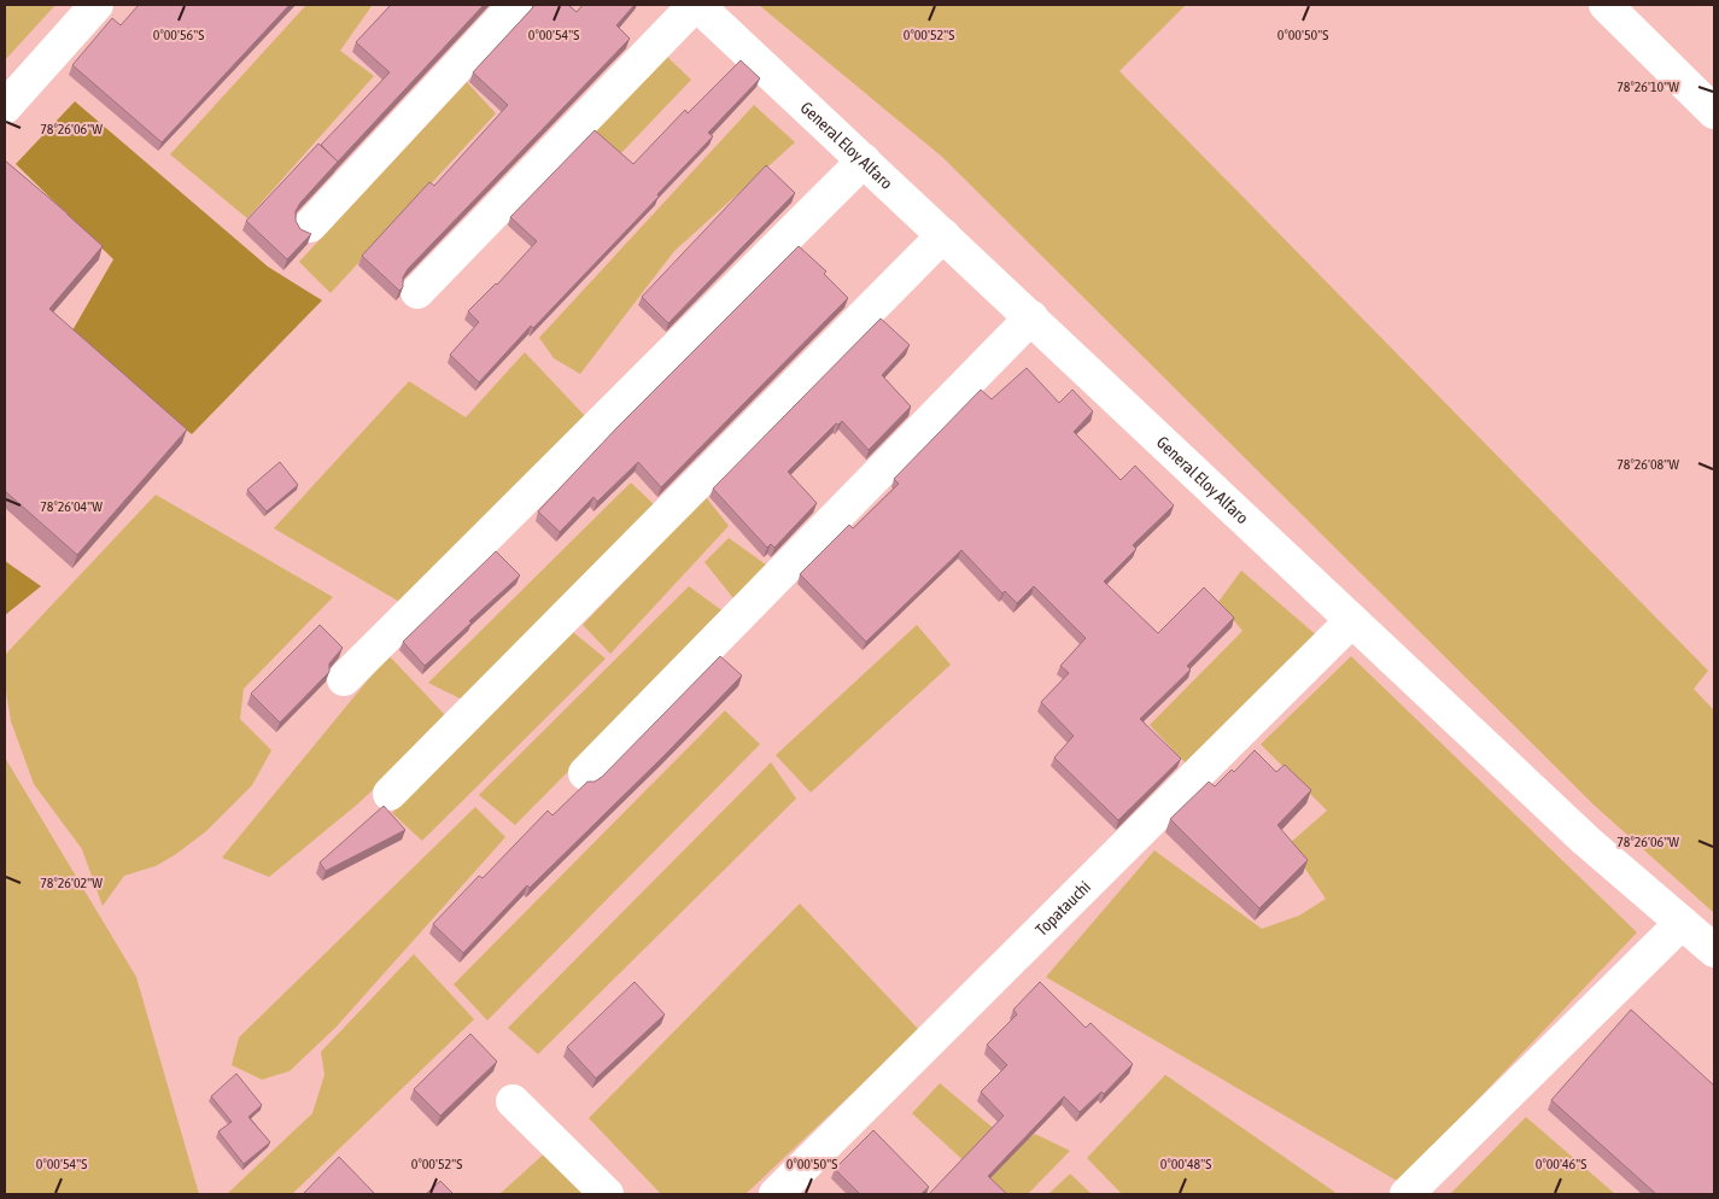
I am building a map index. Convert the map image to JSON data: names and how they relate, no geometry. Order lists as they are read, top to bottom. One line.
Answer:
{"streets":{"street":["General Eloy Alfaro","Topatauchi"]},"crossings":[["General Eloy Alfaro","Topatauchi"]],"coordinates":["0°00'56\"S","0°00'54\"S","0°00'52\"S","0°00'50\"S","78°26'10\"W","78°26'06\"W","78°26'08\"W","78°26'04\"W","78°26'02\"W","0°00'48\"S","0°00'46\"S"]}
